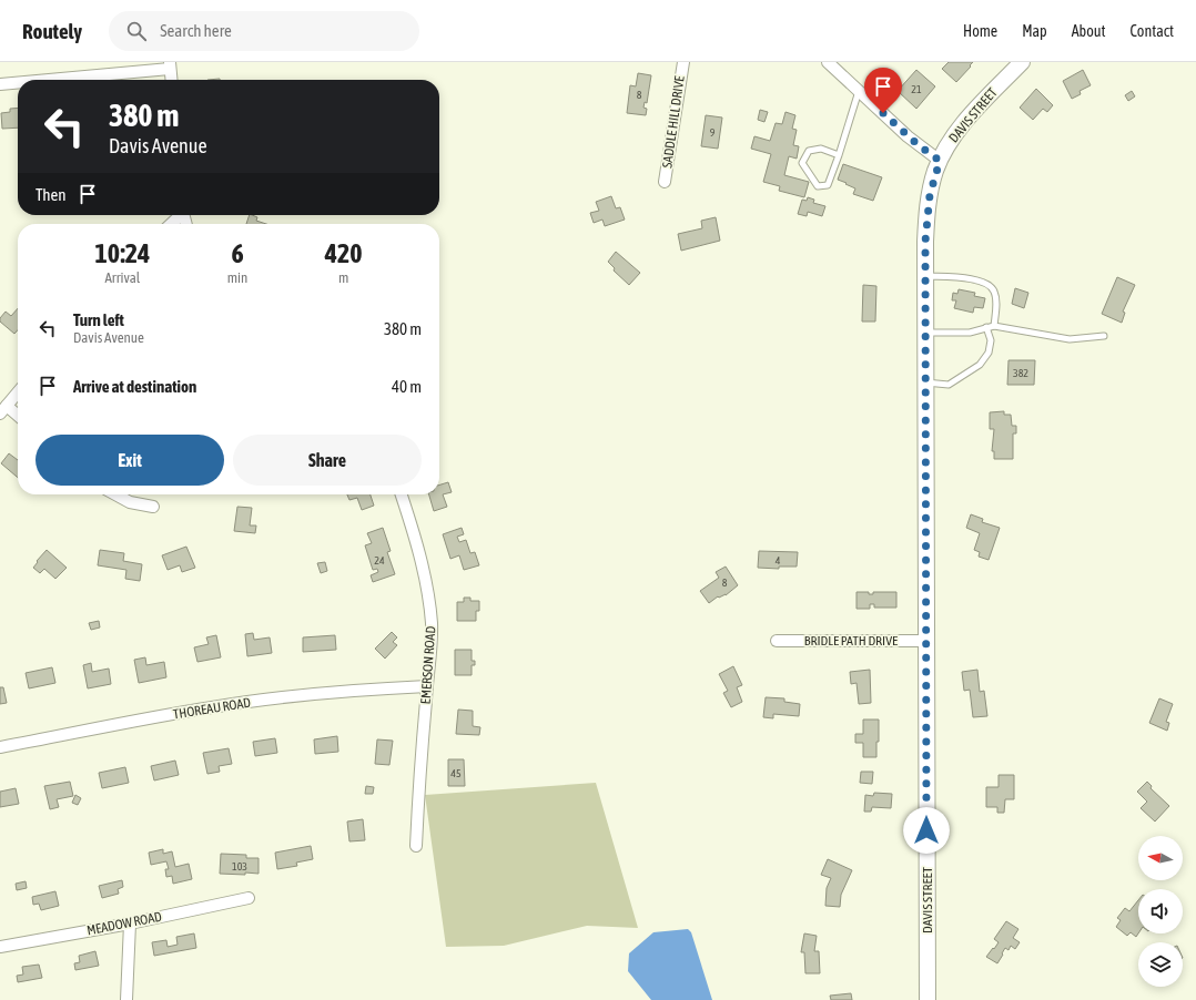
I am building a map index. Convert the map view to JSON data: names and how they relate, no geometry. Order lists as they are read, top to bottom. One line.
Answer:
{"streets":{"street":["DAVIS STREET","SADDLE HILL DRIVE","BRIDLE PATH DRIVE","EMERSON ROAD","THOREAU ROAD","MEADOW ROAD"]},"crossings":[["DAVIS STREET","BRIDLE PATH DRIVE"],["EMERSON ROAD","THOREAU ROAD"]],"house_numbers":["21","8","9","382","24","4","8","45","103"],"north":"left","page":{"header":"Routely","search":"Search here","nav":["Home","Map","About","Contact"],"turn":["380 m","Davis Avenue"],"then":"Then","eta":["10:24","Arrival","6","min","420","m"],"list":[{"name":"Turn left","note":"Davis Avenue","value":"380 m"},{"name":"Arrive at destination","value":"40 m"}],"buttons":["Exit","Share"]}}
